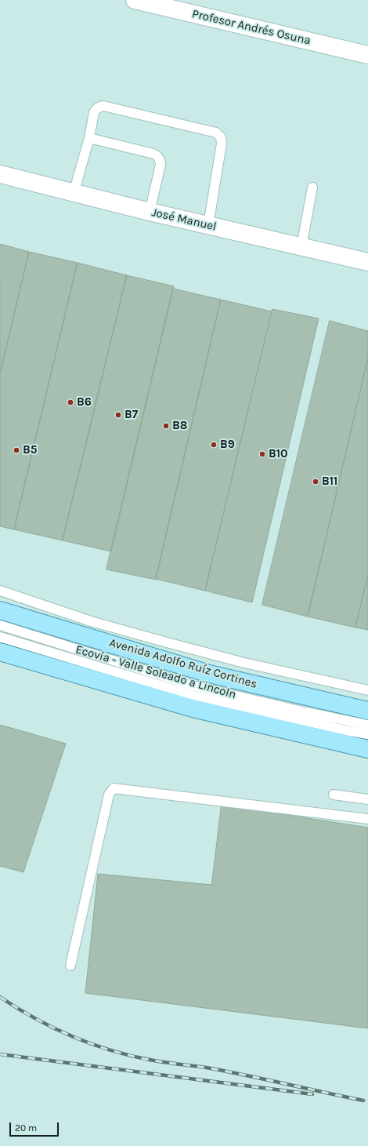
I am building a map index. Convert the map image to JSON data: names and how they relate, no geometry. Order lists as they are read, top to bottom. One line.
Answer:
{"streets":{"main road":["Avenida Adolfo Ruíz Cortines"],"street":["Profesor Andrés Osuna","José Manuel"],"lane":["Ecovía - Valle Soleado a Lincoln"]},"places":["B6","B7","B8","B9","B5","B10","B11"],"scale_bar":"20 m"}
